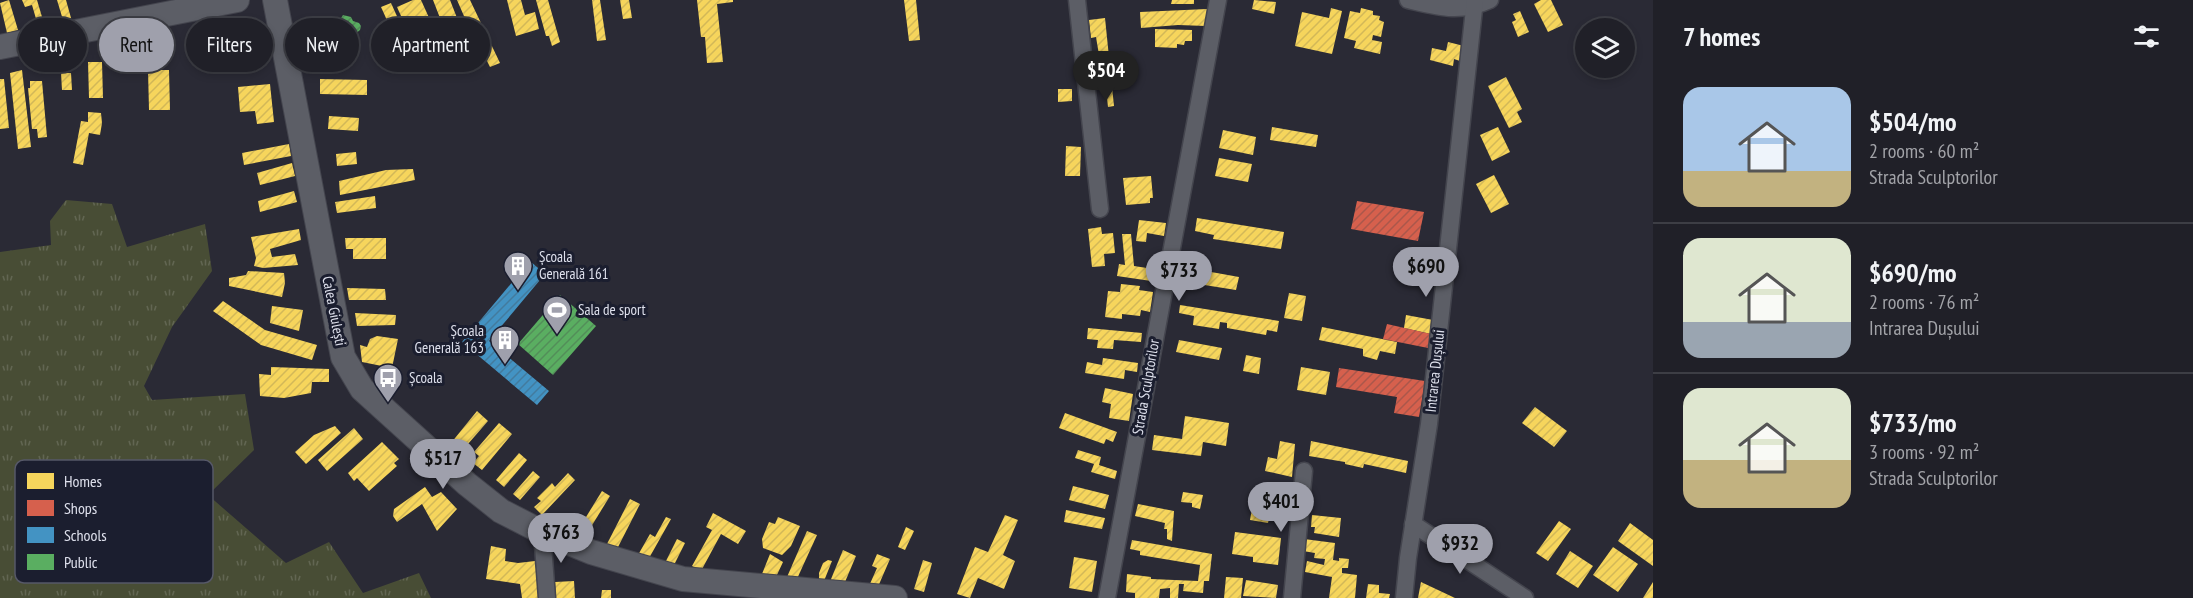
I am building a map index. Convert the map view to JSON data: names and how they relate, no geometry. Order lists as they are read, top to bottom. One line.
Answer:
{"streets":{"main road":["Calea Giulești"],"street":["Intrarea Dușului","Strada Sculptorilor"]},"places":{"building":["Școala Generală 161","Școala Generală 163"],"sports":["Sala de sport"],"bus stop":["Școala"]},"legend":["Homes","Shops","Schools","Public"],"page":{"heading":"7 homes","chip":["Buy","Rent","Filters","New","Apartment"],"price":["$504","$690","$733","$517","$401","$763","$932"],"list":[{"name":"$504/mo","note":"2 rooms · 60 m² · Strada Sculptorilor"},{"name":"$690/mo","note":"2 rooms · 76 m² · Intrarea Dușului"},{"name":"$733/mo","note":"3 rooms · 92 m² · Strada Sculptorilor"}]}}
